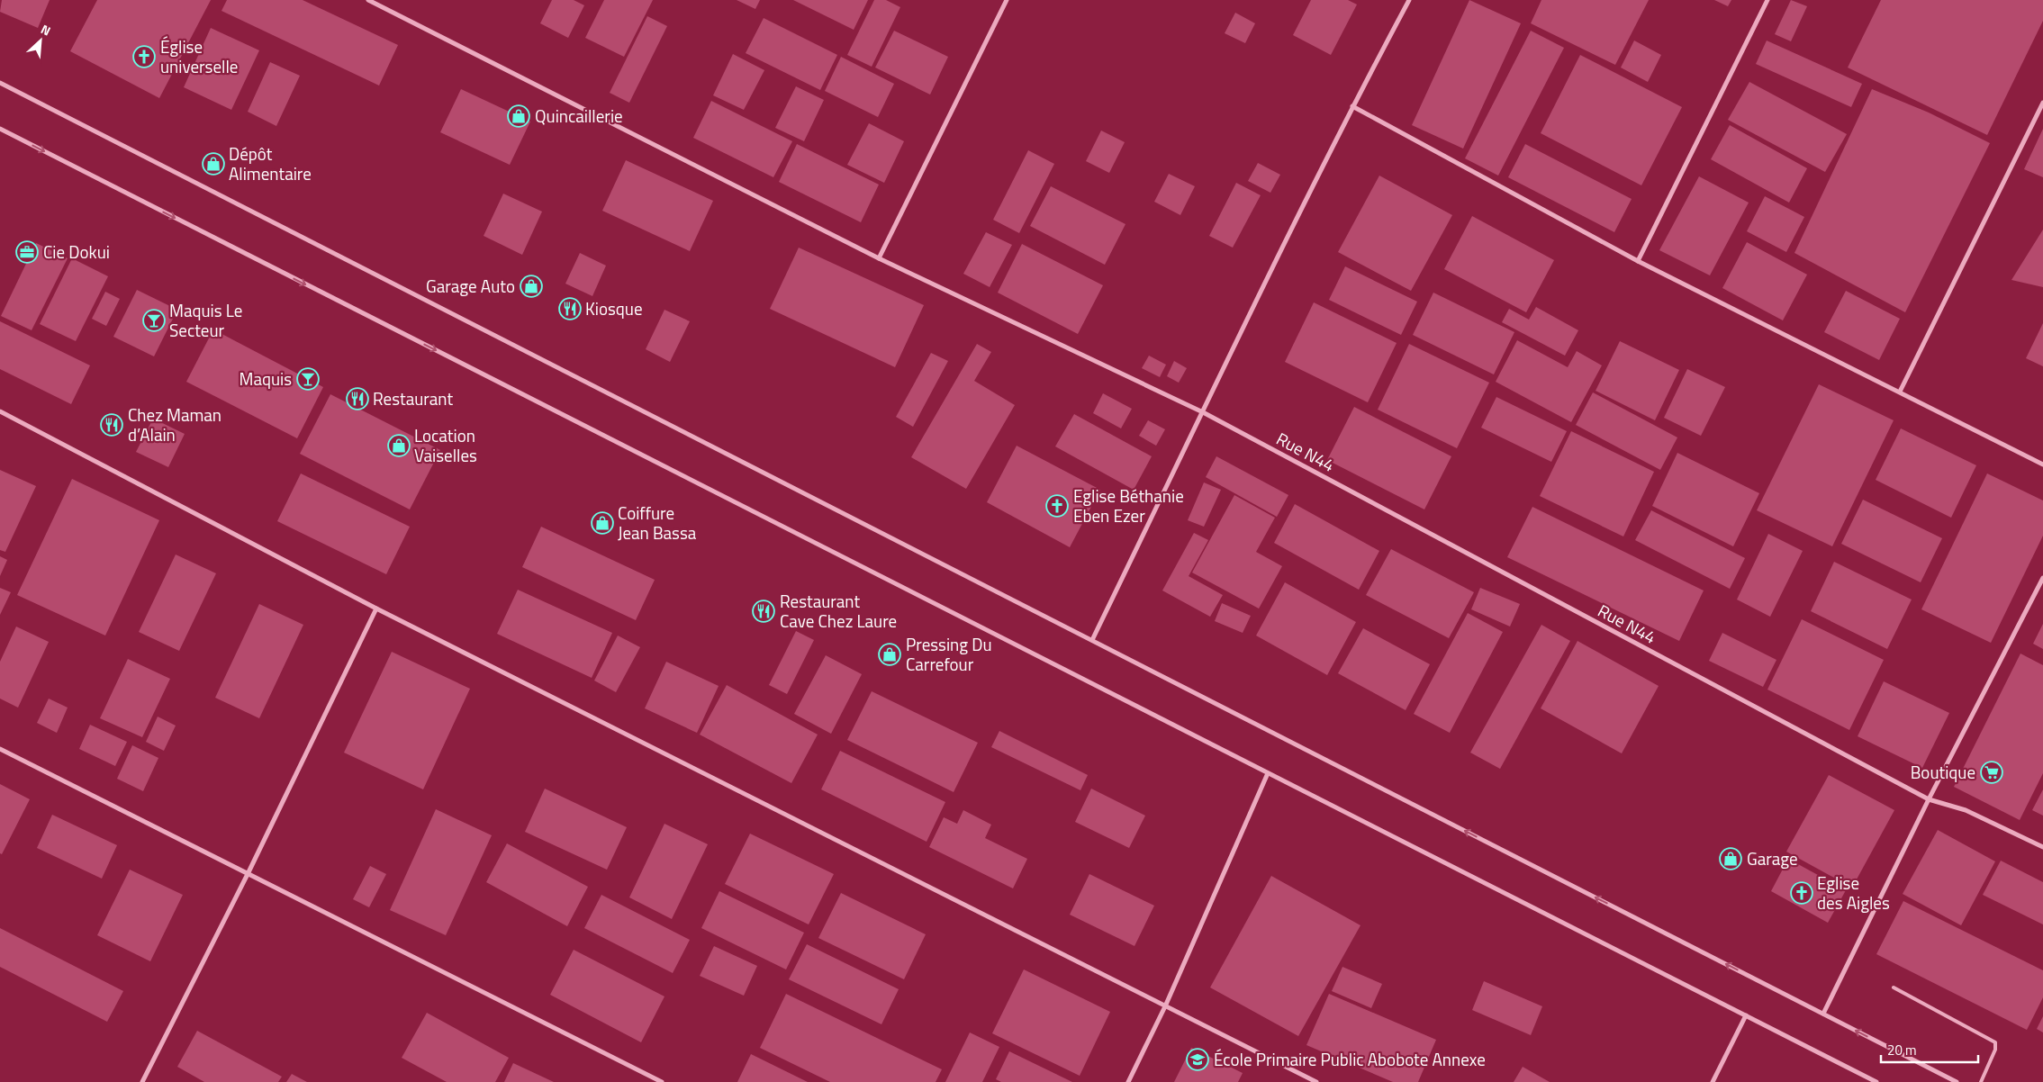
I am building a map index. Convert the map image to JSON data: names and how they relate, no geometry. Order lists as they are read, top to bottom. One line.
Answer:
{"streets":{"street":["Rue N44"]},"places":{"church":["Église universelle","Eglise Béthanie Eben Ezer","Eglise des Aigles"],"shop":["Quincaillerie","Dépôt Alimentaire","Garage Auto","Location Vaiselles","Coiffure Jean Bassa","Pressing Du Carrefour","Garage"],"office":["Cie Dokui"],"restaurant":["Kiosque","Restaurant","Chez Maman d’Alain","Restaurant Cave Chez Laure"],"bar":["Maquis Le Secteur","Maquis"],"supermarket":["Boutique"],"school or university":["École Primaire Public Abobote Annexe"]},"scale_bar":"20 m","north":"top right"}
